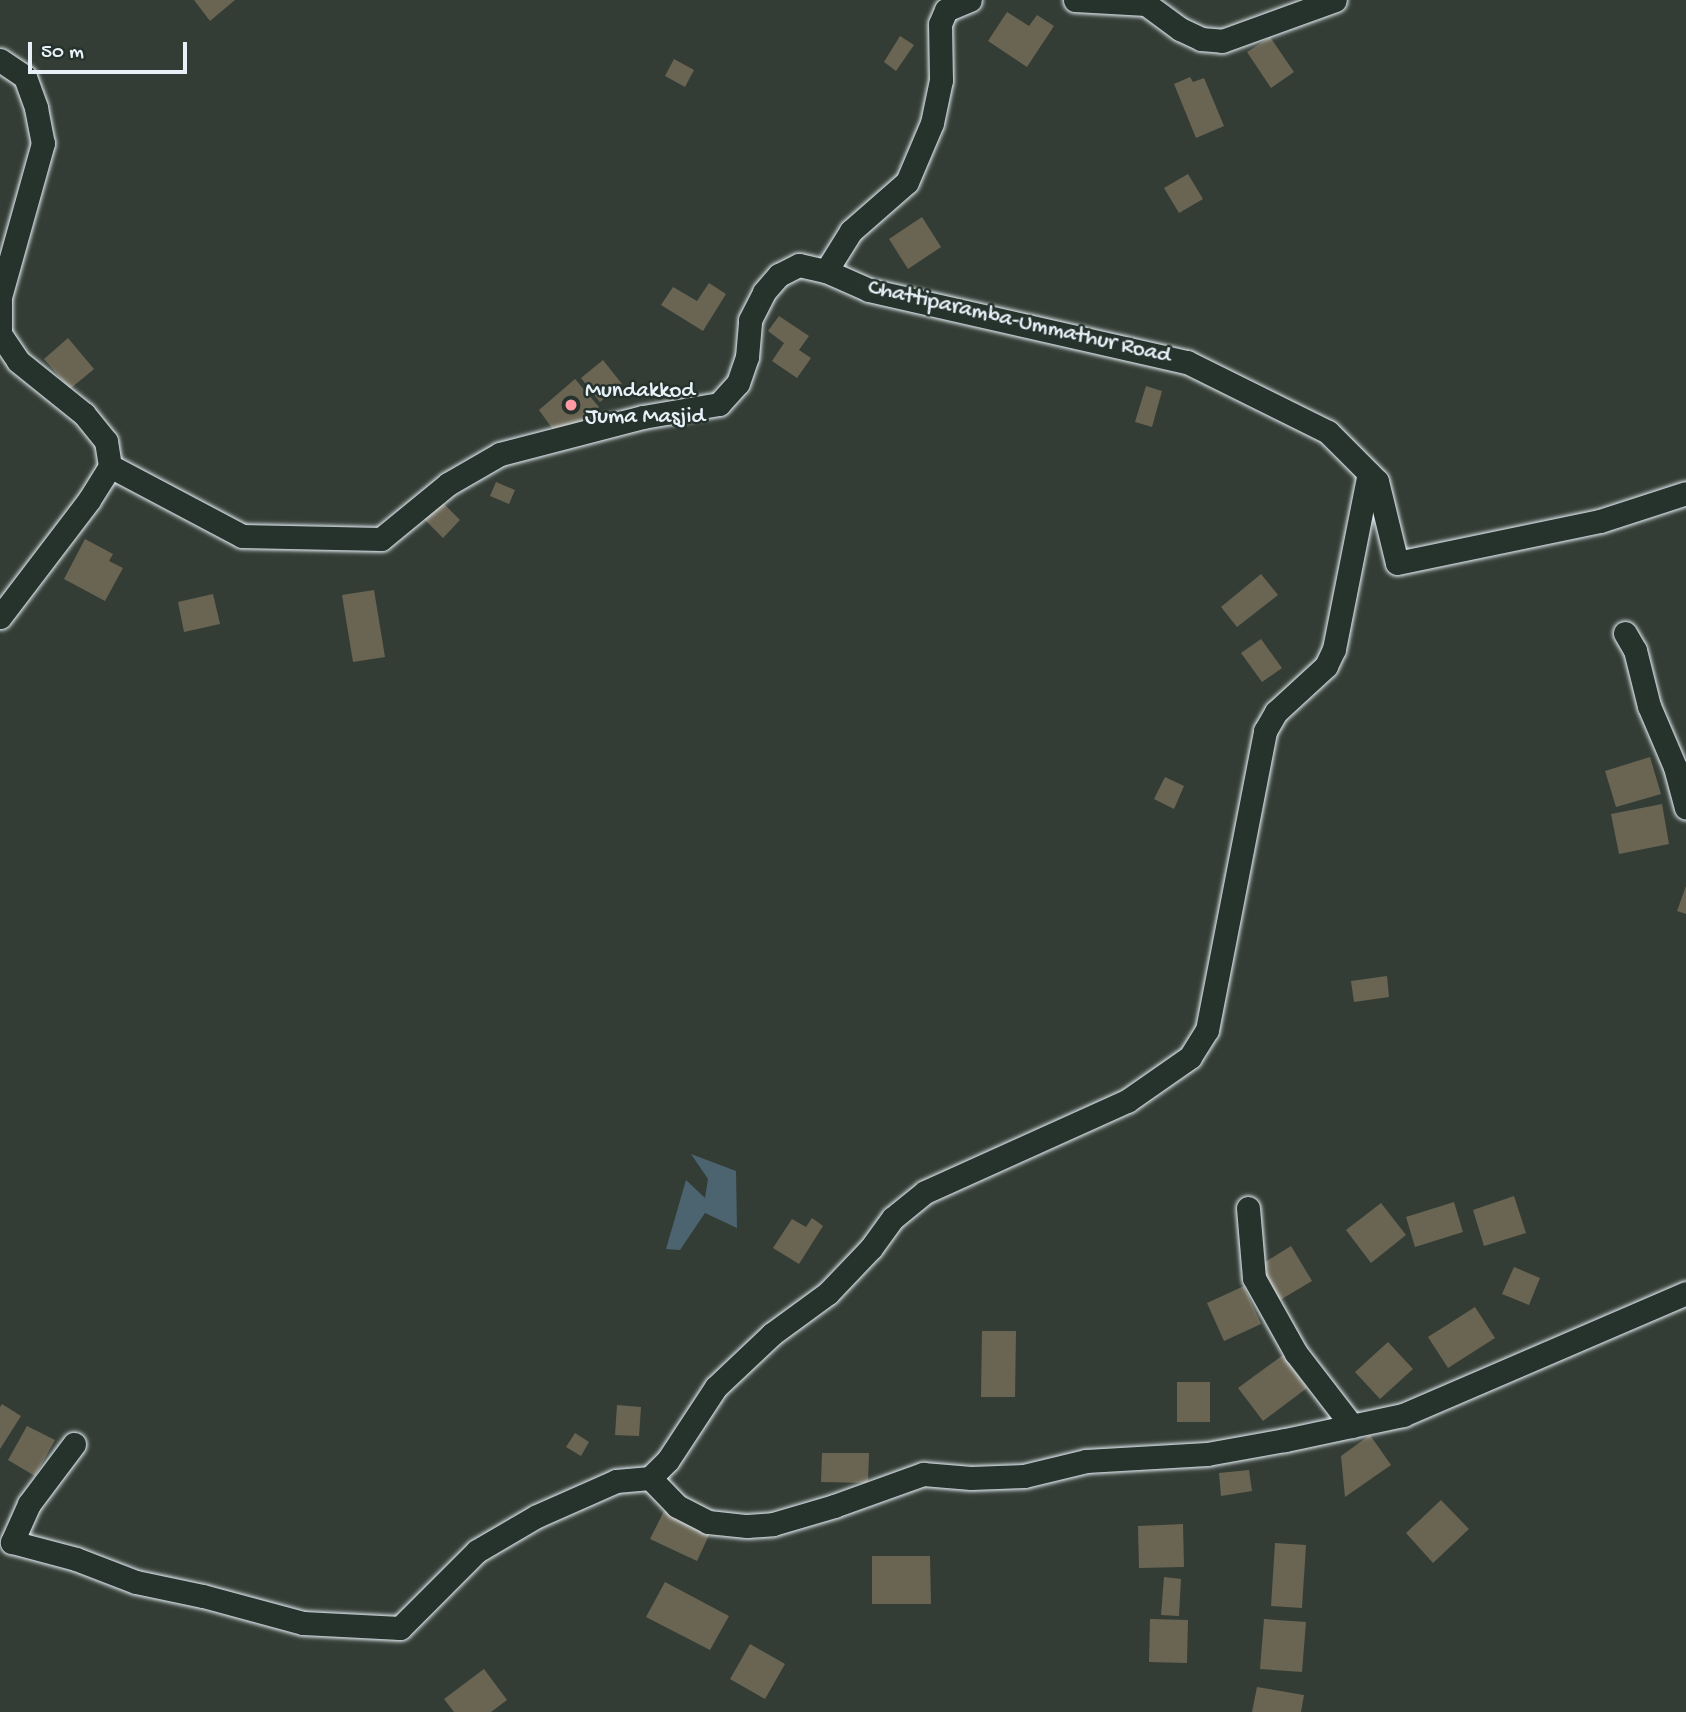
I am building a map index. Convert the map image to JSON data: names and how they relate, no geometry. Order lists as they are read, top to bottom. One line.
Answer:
{"streets":{"street":["Chattiparamba-Ummathur Road"]},"places":["Mundakkod Juma Masjid"],"scale_bar":"50 m"}
